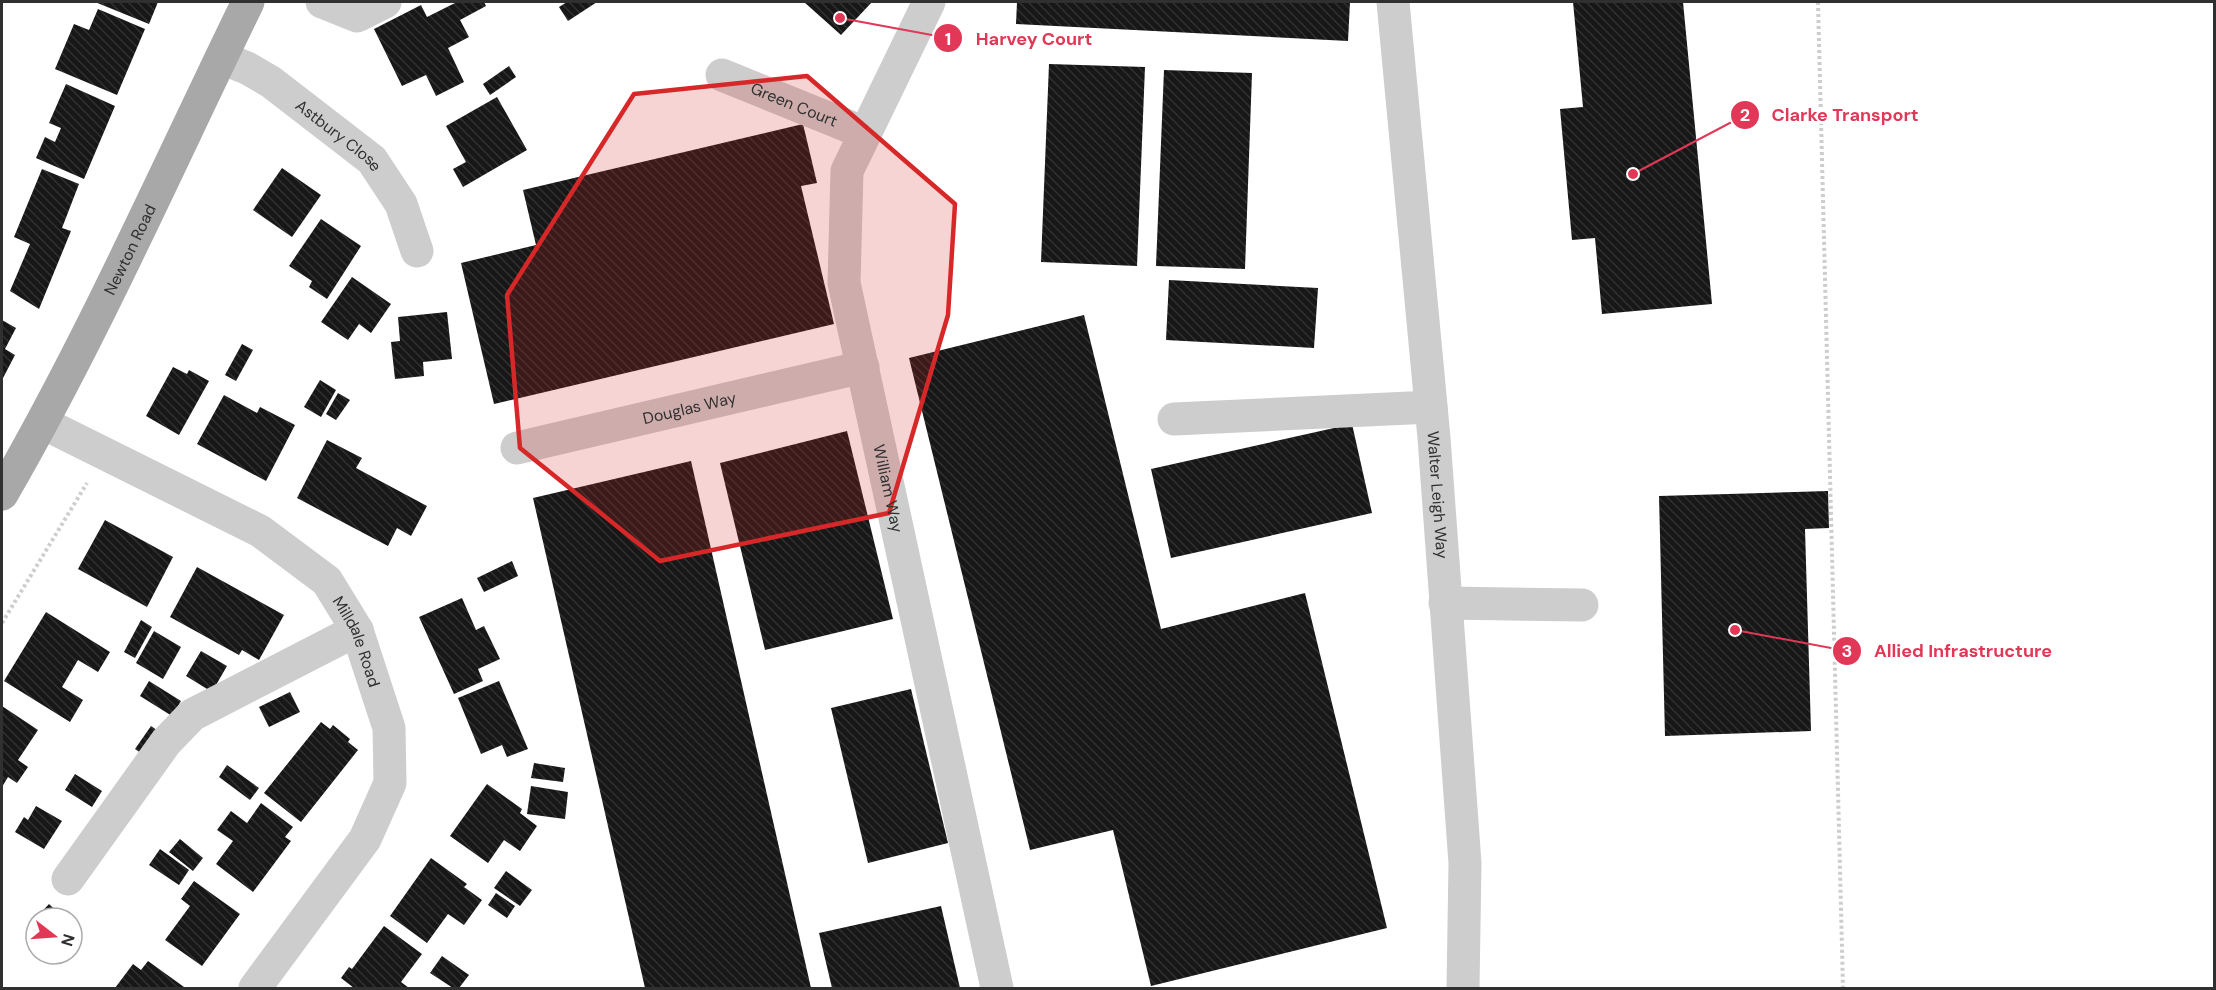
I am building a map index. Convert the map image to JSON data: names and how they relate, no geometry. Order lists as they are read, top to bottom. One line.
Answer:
{"streets":{"main road":["Newton Road"],"street":["Green Court","Astbury Close","Douglas Way","William Way","Walter Leigh Way","Milldale Road"]},"crossings":[["Green Court","William Way"],["Astbury Close","Newton Road"],["Newton Road","Milldale Road"],["Douglas Way","William Way"]],"places":["Harvey Court","Clarke Transport","Allied Infrastructure"],"north":"right"}
